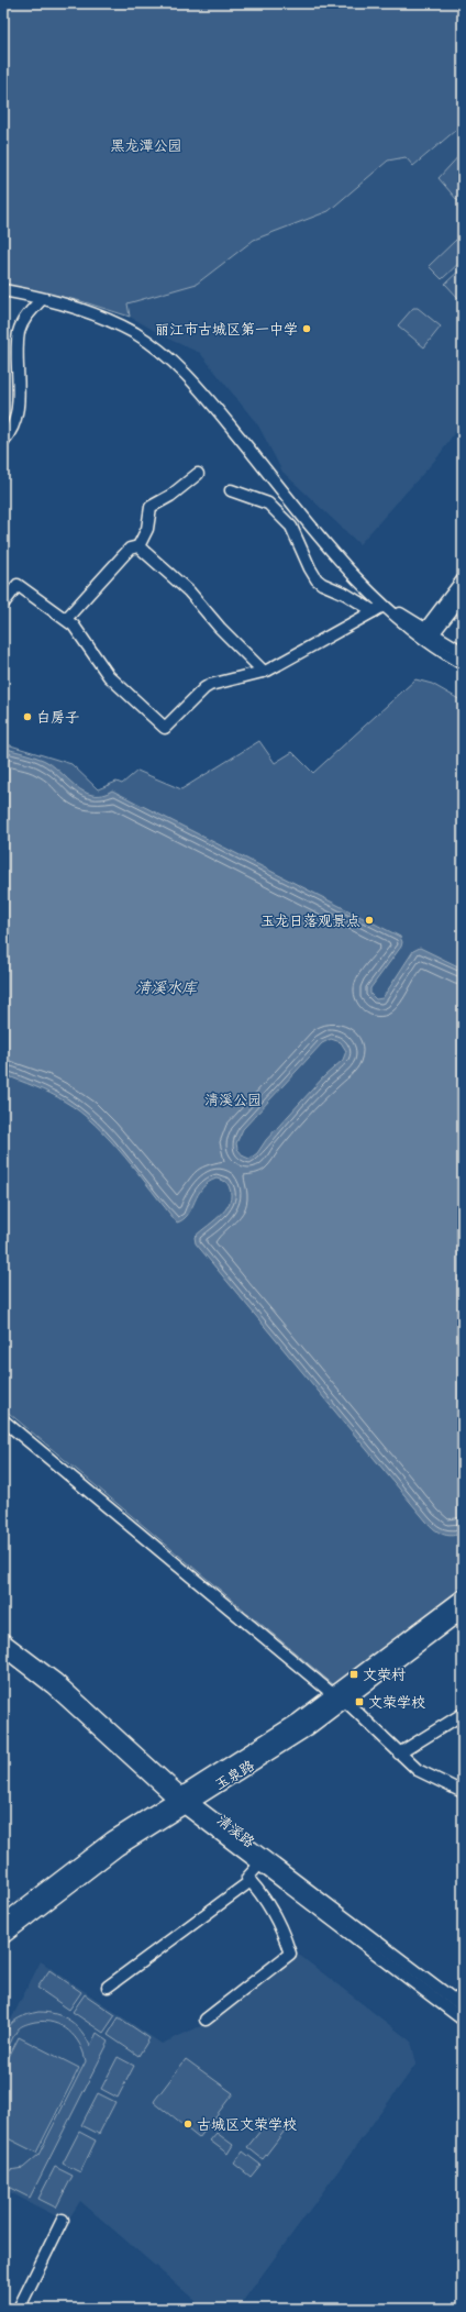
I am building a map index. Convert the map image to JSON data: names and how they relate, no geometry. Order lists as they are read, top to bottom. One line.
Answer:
{"streets":{"main road":["玉泉路"],"street":["清溪路"]},"crossings":[["玉泉路","清溪路"]],"water":["清溪水库"],"parks":["黑龙潭公园","清溪公园"],"places":{"other":["丽江市古城区第一中学","白房子","玉龙日落观景点","古城区文荣学校"],"transit":["文荣村","文荣学校"]}}
